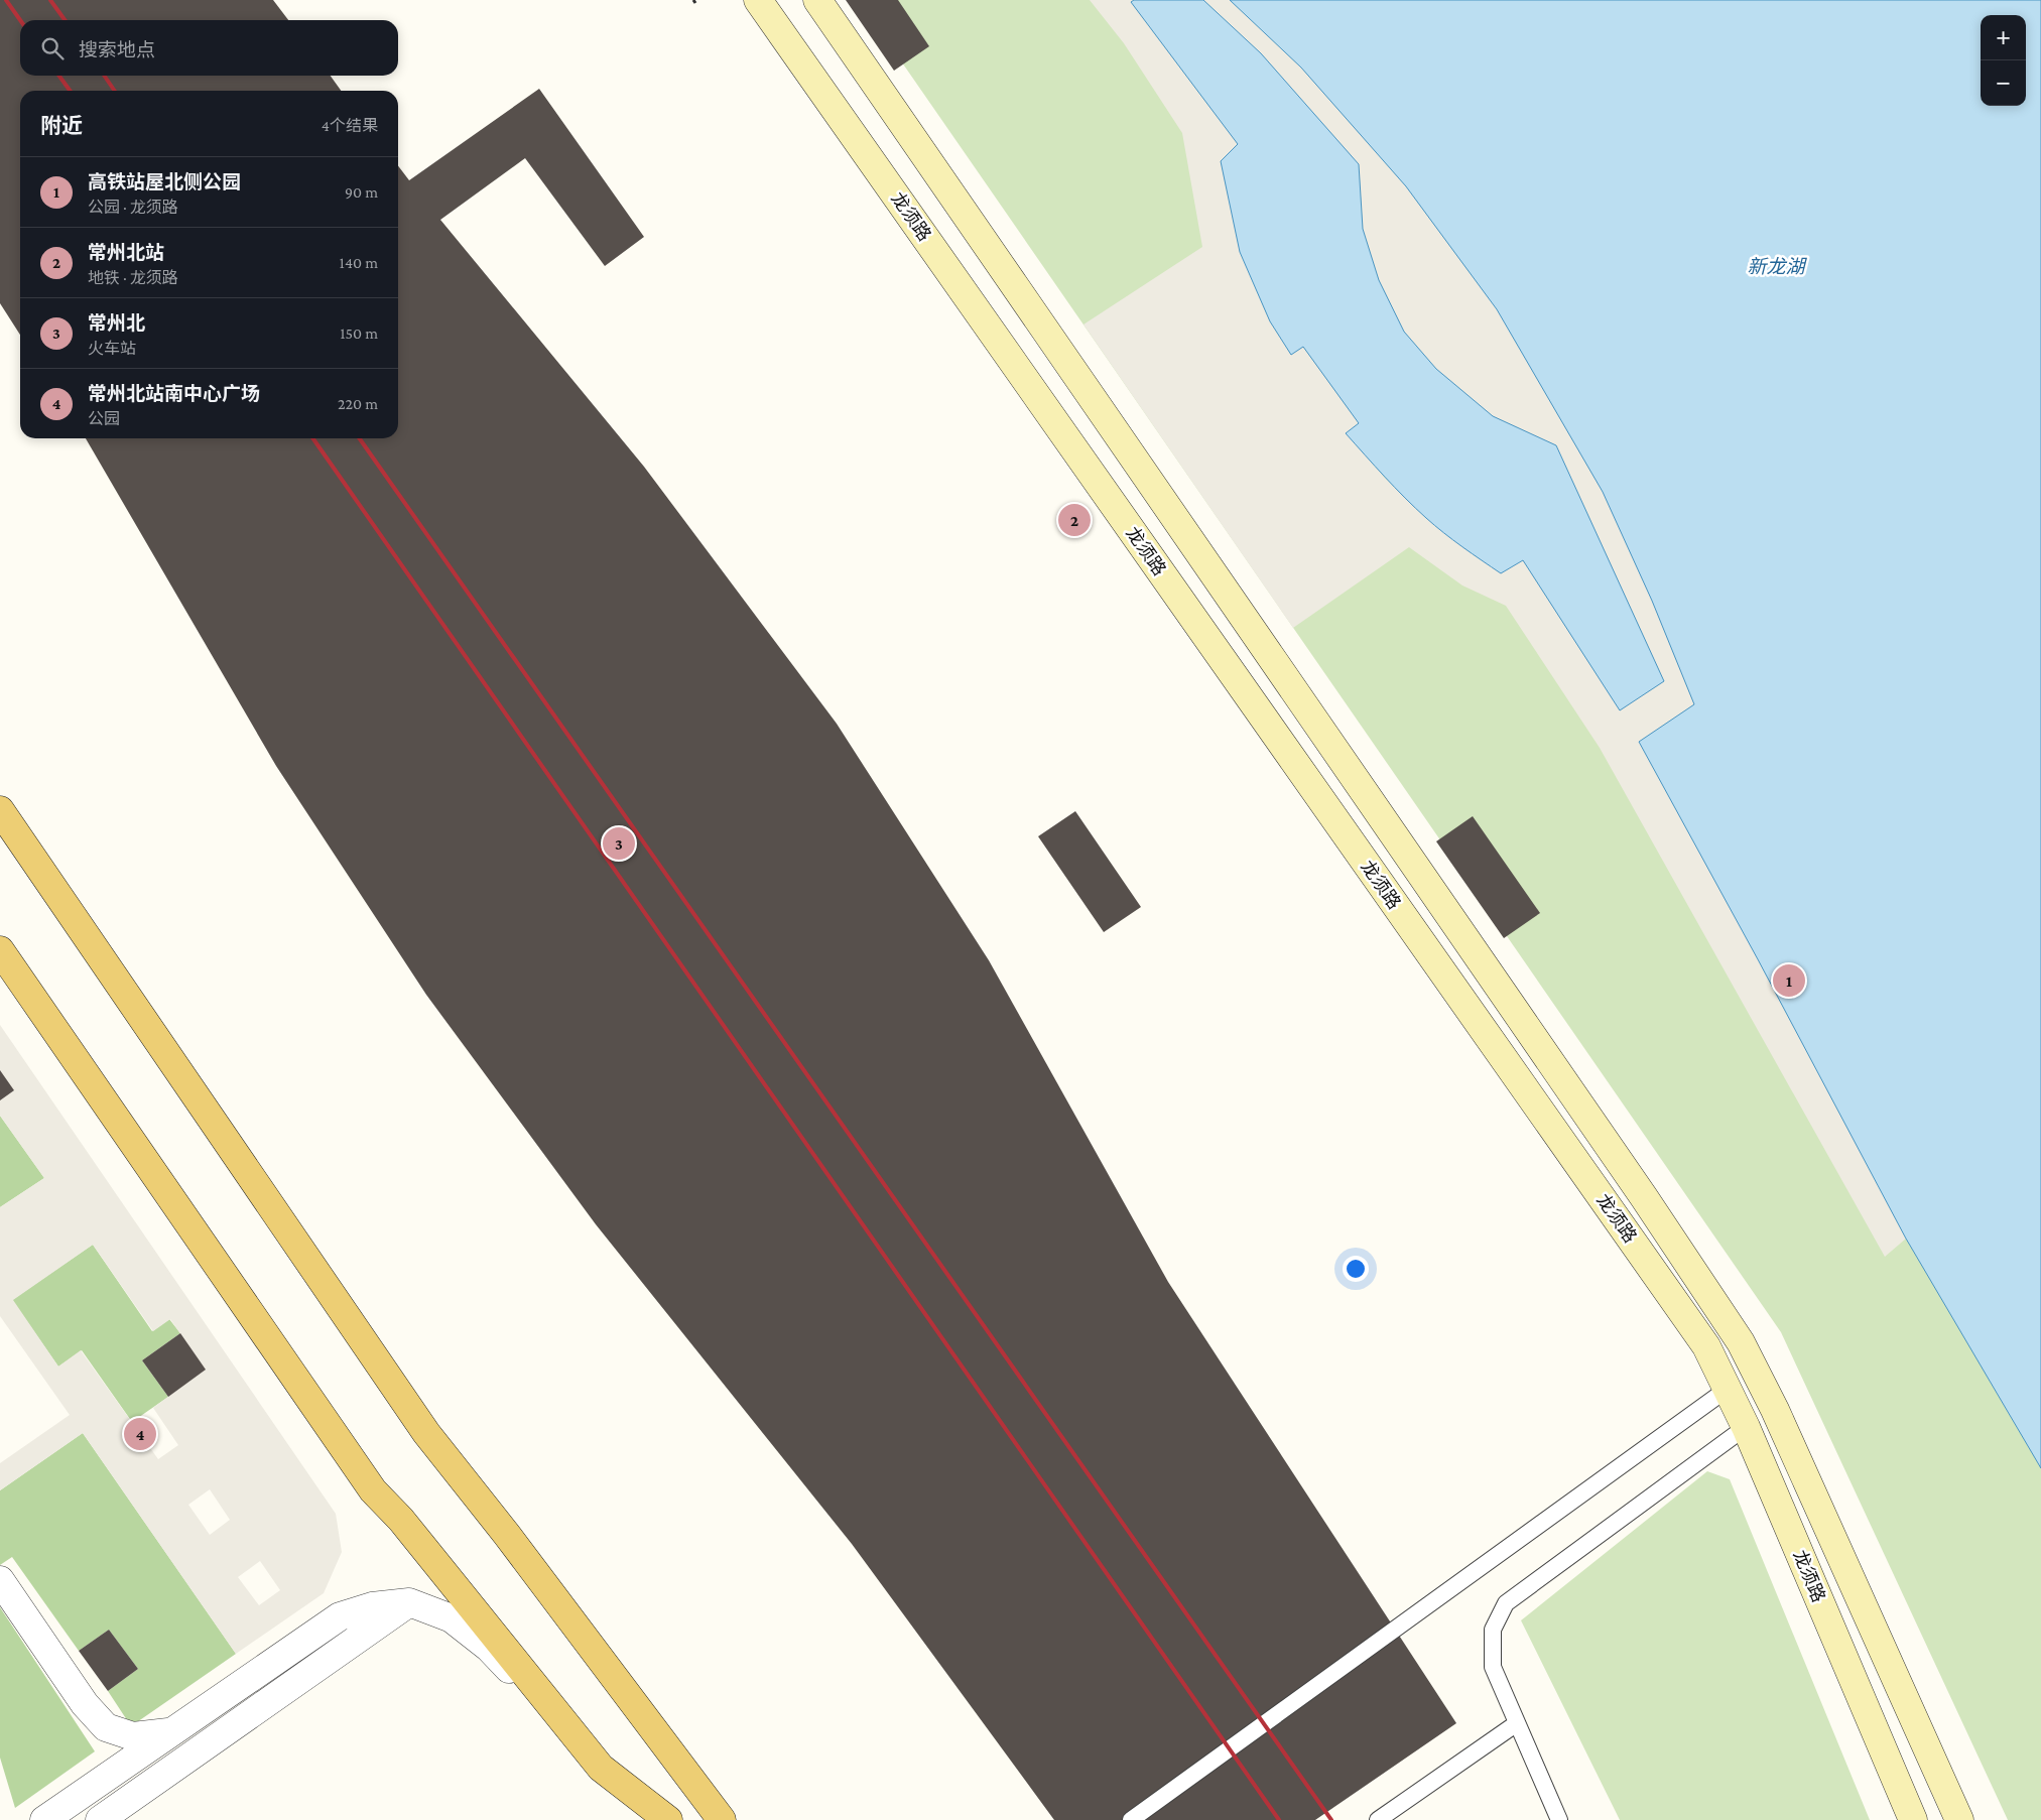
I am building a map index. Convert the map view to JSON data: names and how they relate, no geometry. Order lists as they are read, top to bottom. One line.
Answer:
{"streets":{"street":["龙须路"]},"water":["新龙湖"],"page":{"map_buttons":["+","−"],"search":"搜索地点","heading":["附近","4个结果"],"list":[{"mark":"1","name":"高铁站屋北侧公园","note":"公园 · 龙须路","value":"90 m"},{"mark":"2","name":"常州北站","note":"地铁 · 龙须路","value":"140 m"},{"mark":"3","name":"常州北","note":"火车站","value":"150 m"},{"mark":"4","name":"常州北站南中心广场","note":"公园","value":"220 m"}],"pins":["2","3","1","4"]}}
